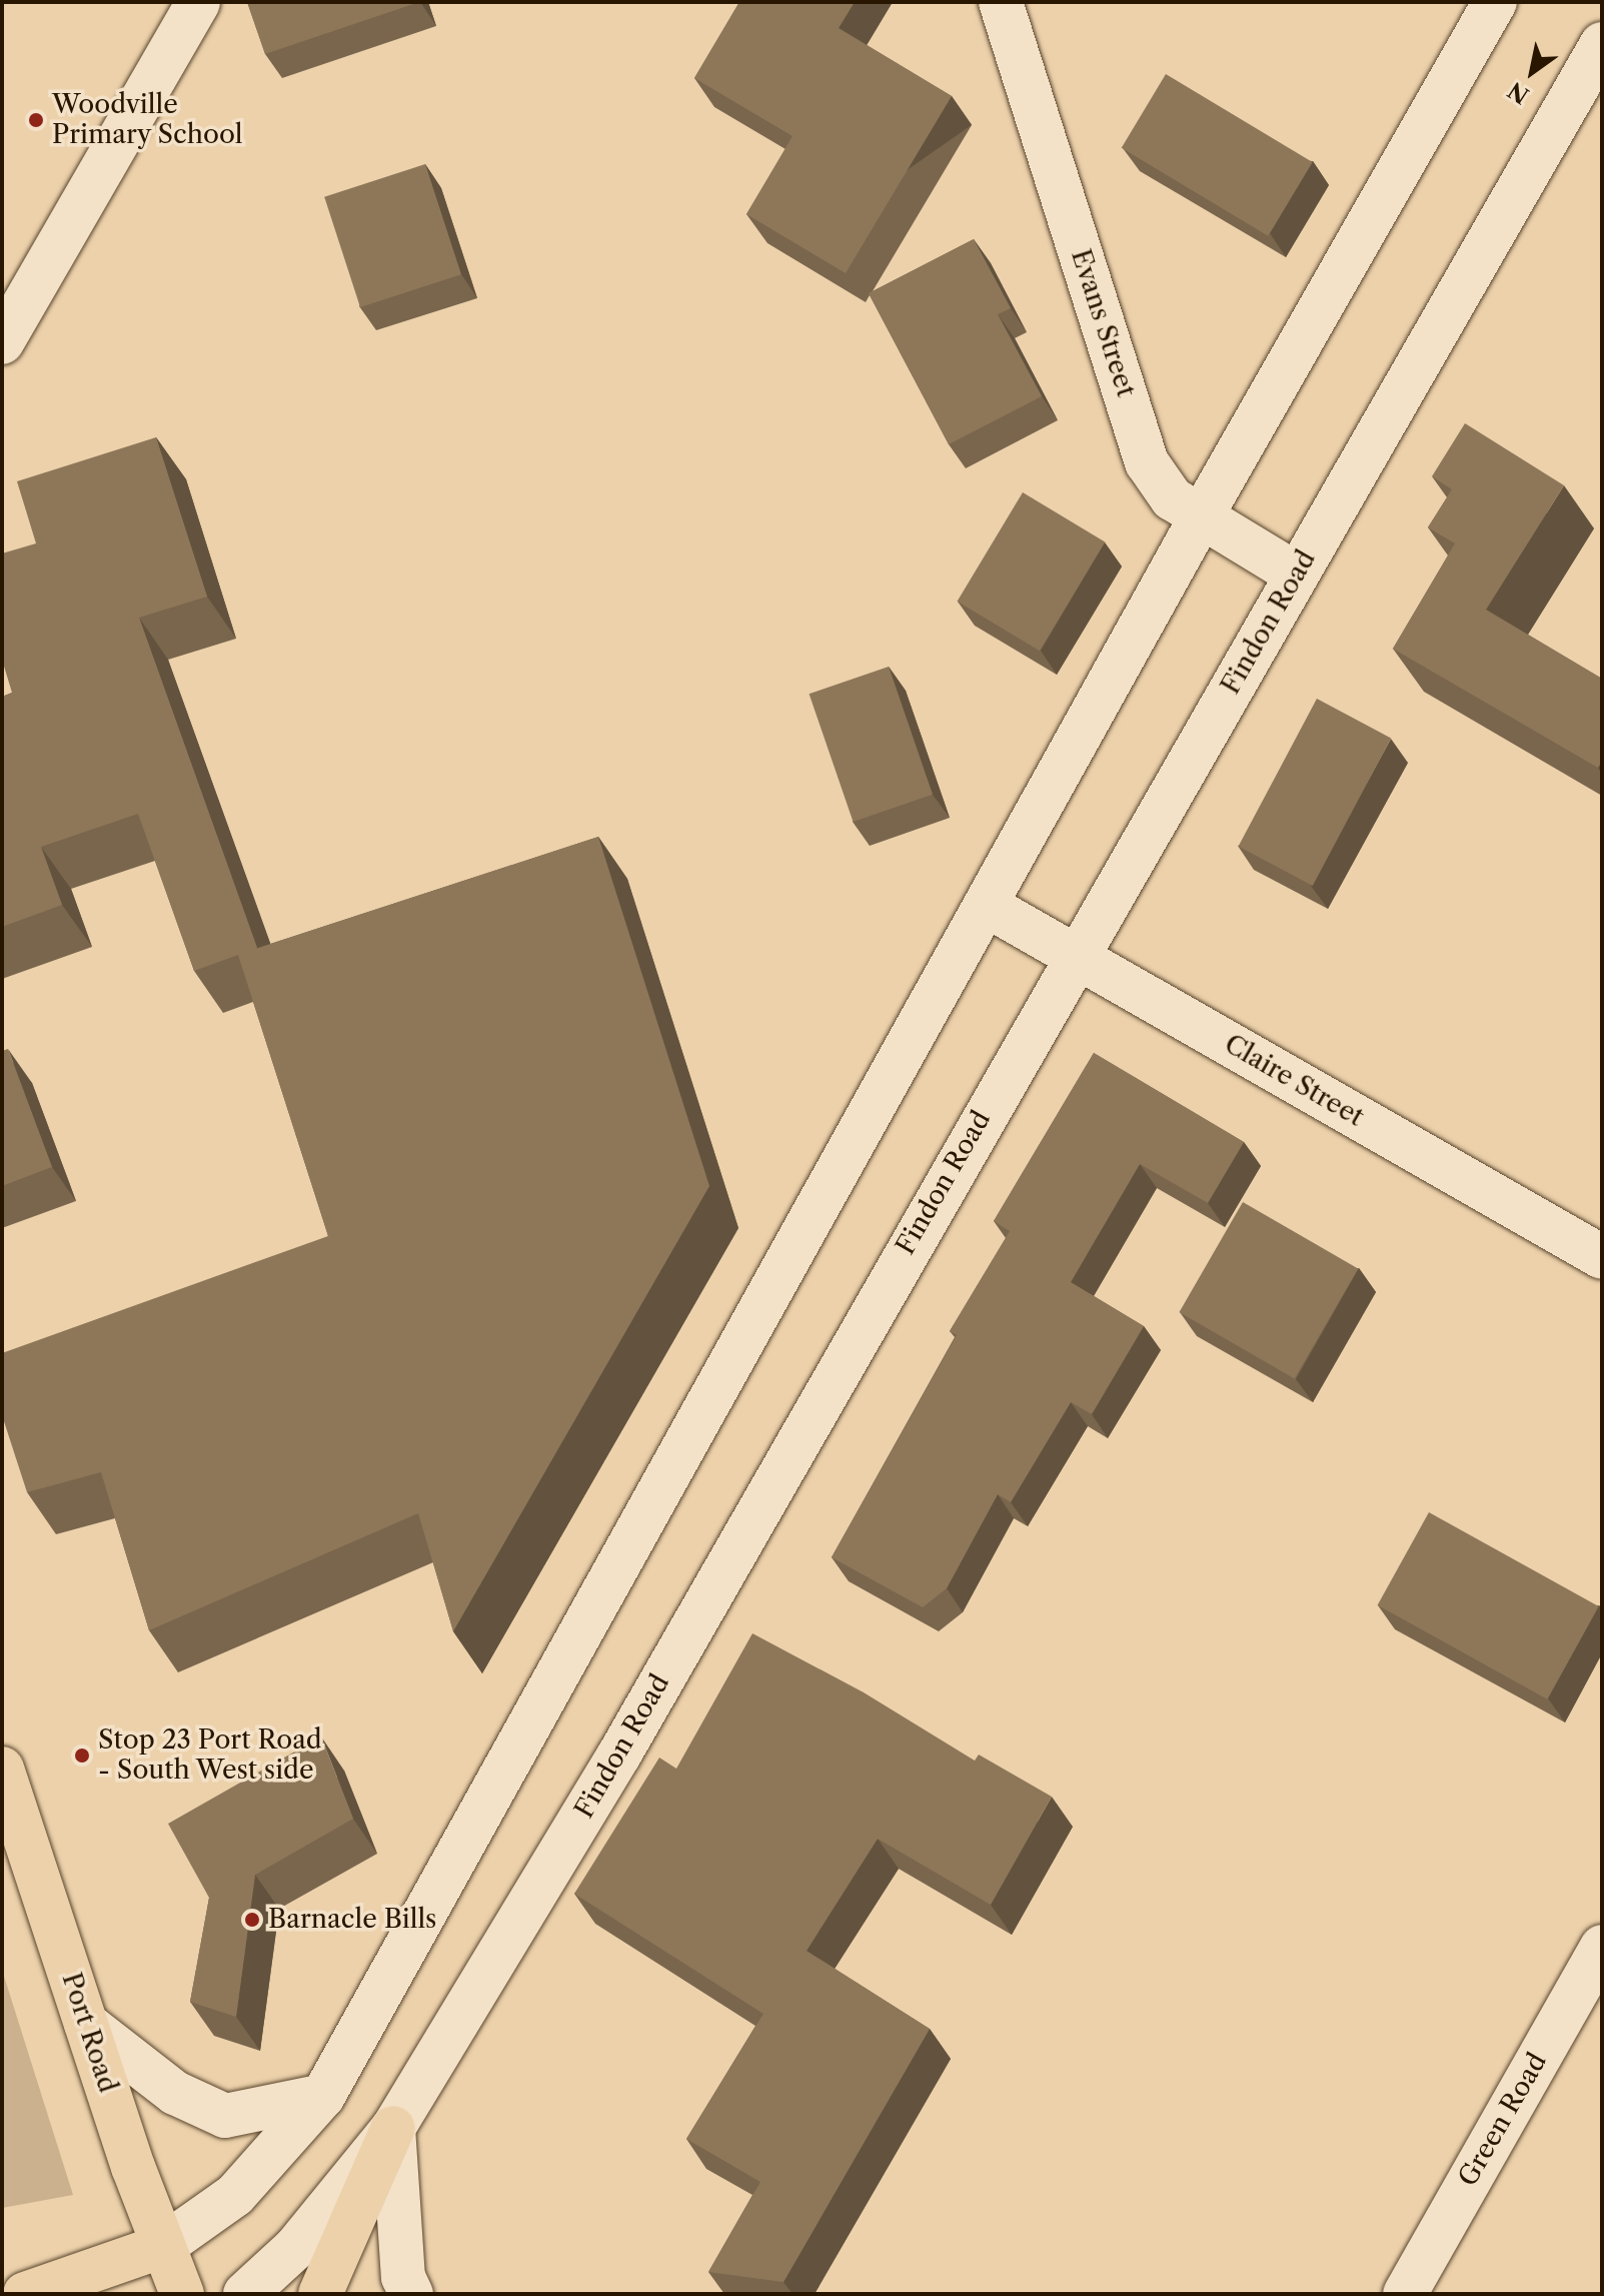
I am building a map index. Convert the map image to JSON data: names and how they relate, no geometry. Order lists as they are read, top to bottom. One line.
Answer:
{"streets":{"highway":["Port Road"],"main road":["Evans Street","Findon Road","Claire Street","Green Road"]},"crossings":[["Evans Street","Findon Road"],["Findon Road","Claire Street"]],"places":["Woodville Primary School","Stop 23 Port Road - South West side","Barnacle Bills"],"north":"bottom left"}
